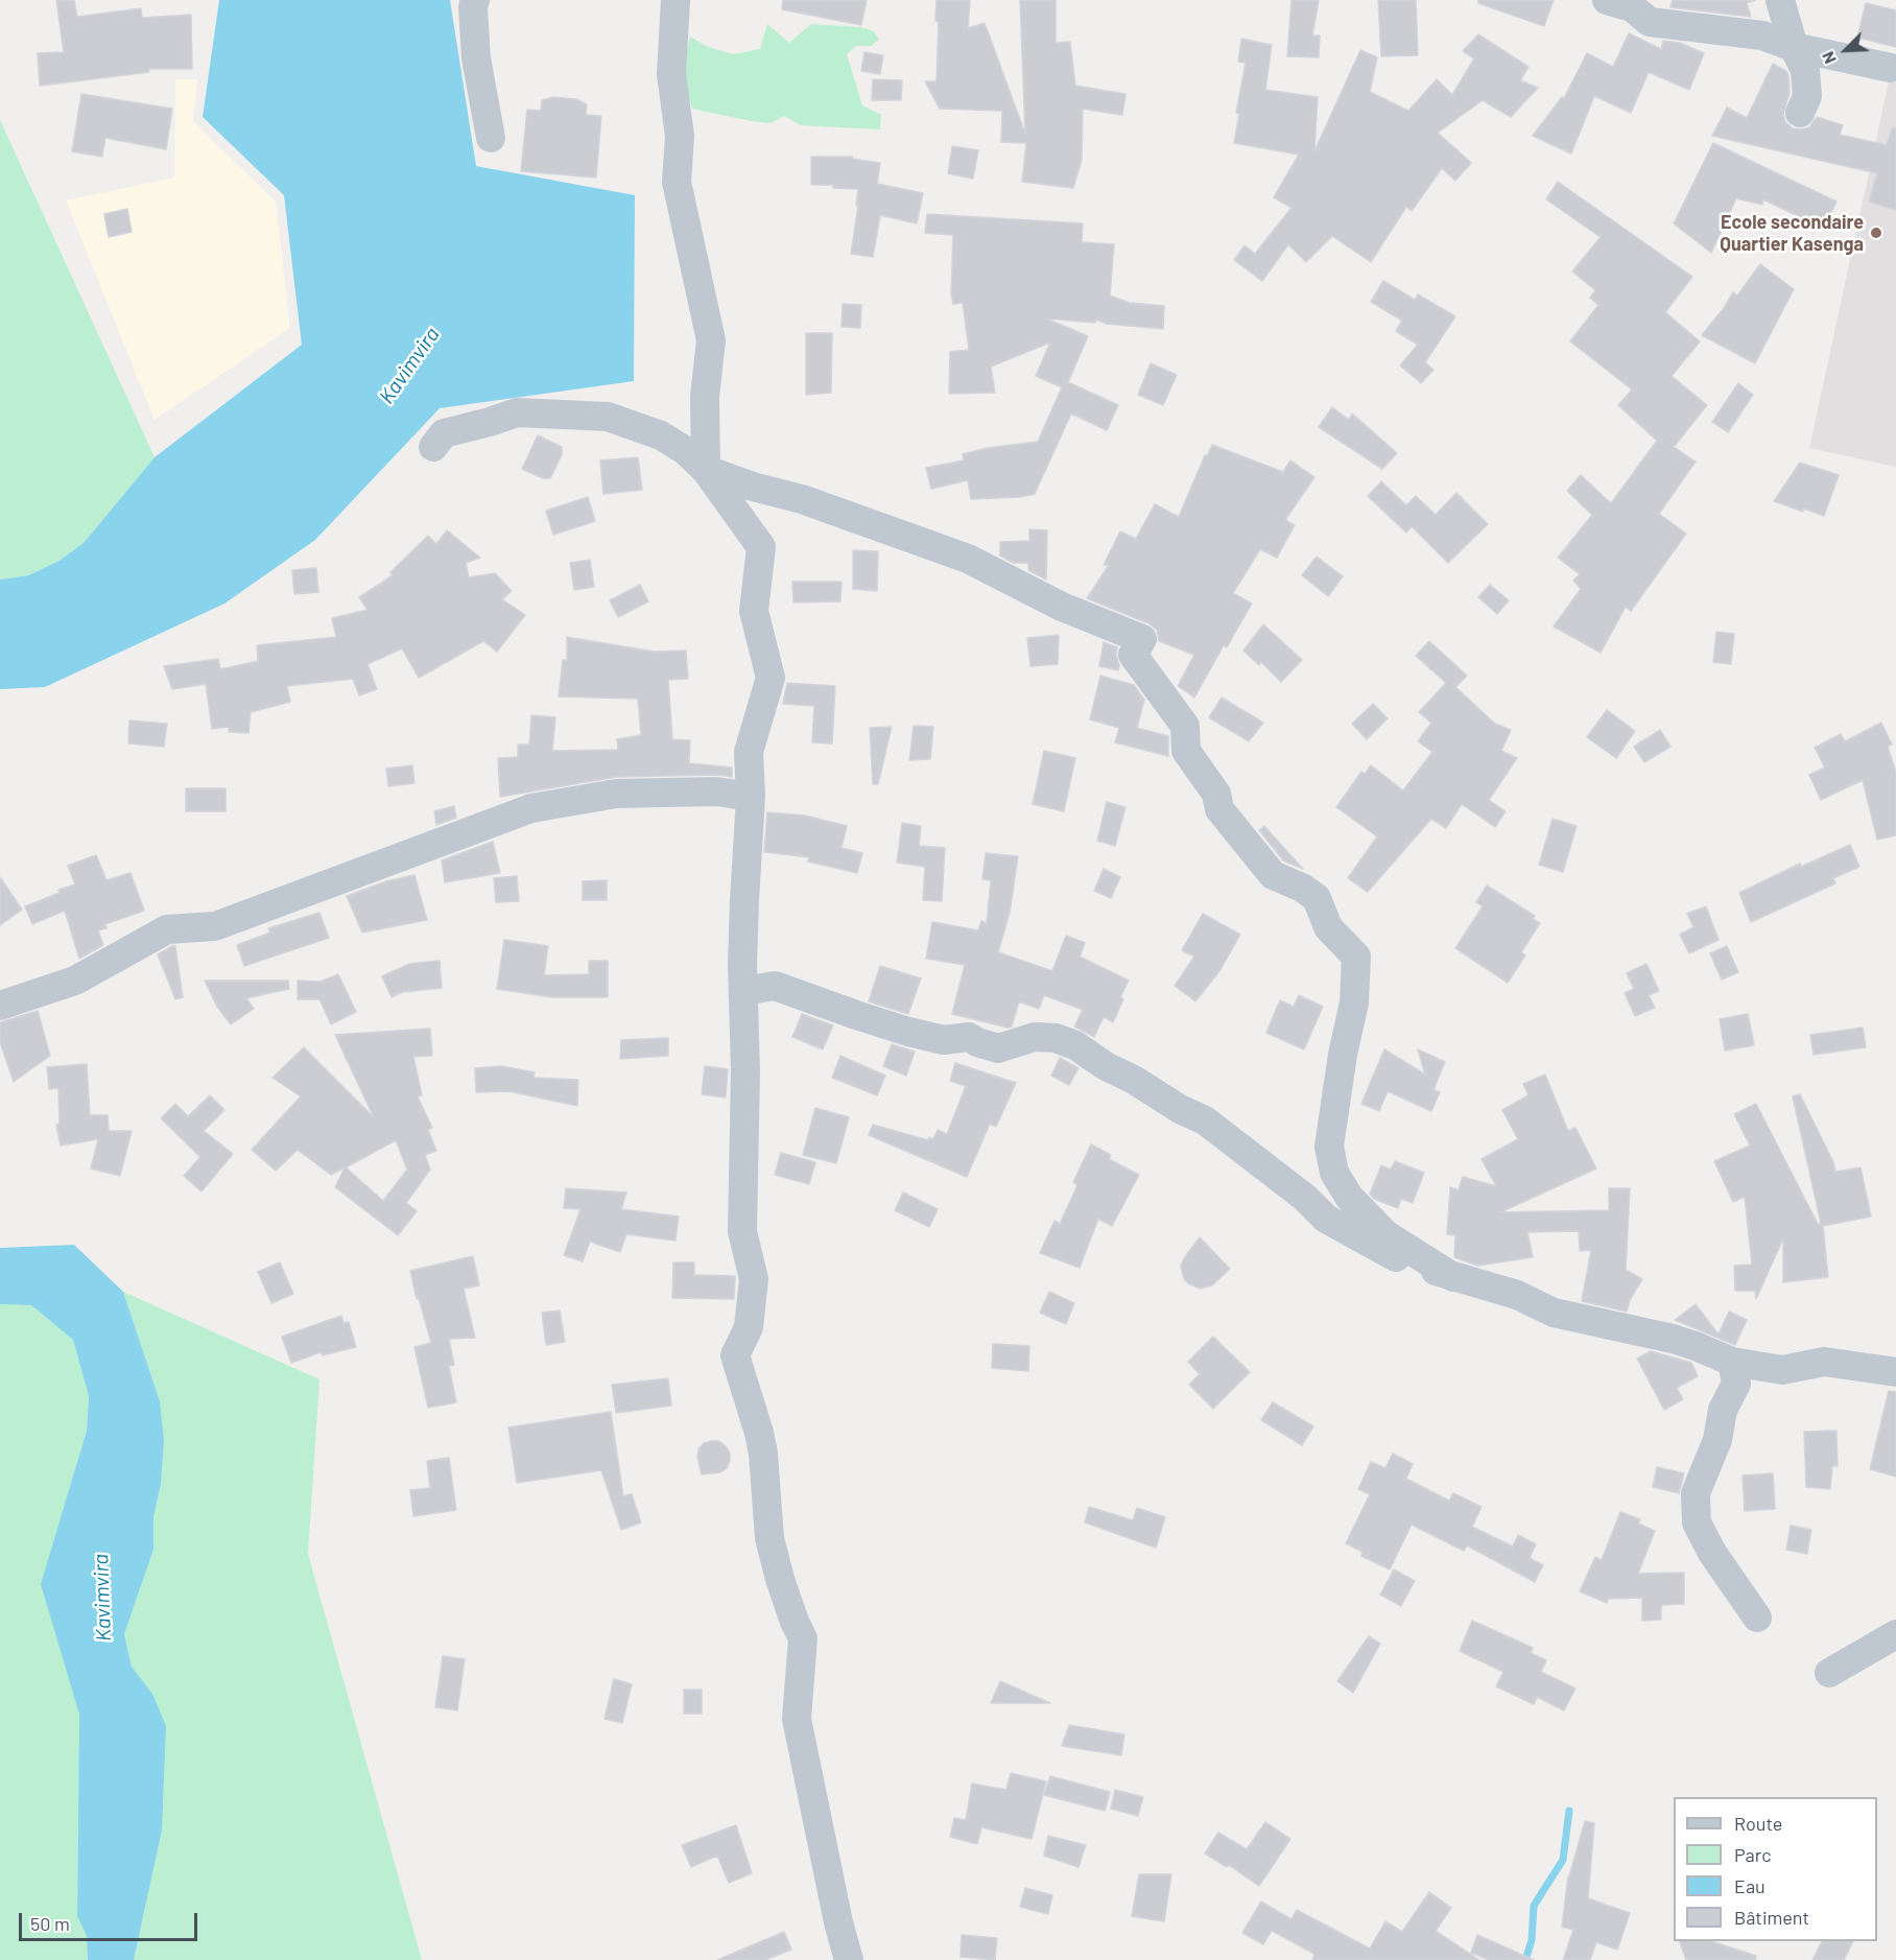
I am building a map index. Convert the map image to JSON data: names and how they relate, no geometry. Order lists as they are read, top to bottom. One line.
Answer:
{"water":["Kavimvira"],"places":["Ecole secondaire Quartier Kasenga"],"legend":["Route","Parc","Eau","Bâtiment"],"scale_bar":"50 m","north":"bottom left"}
